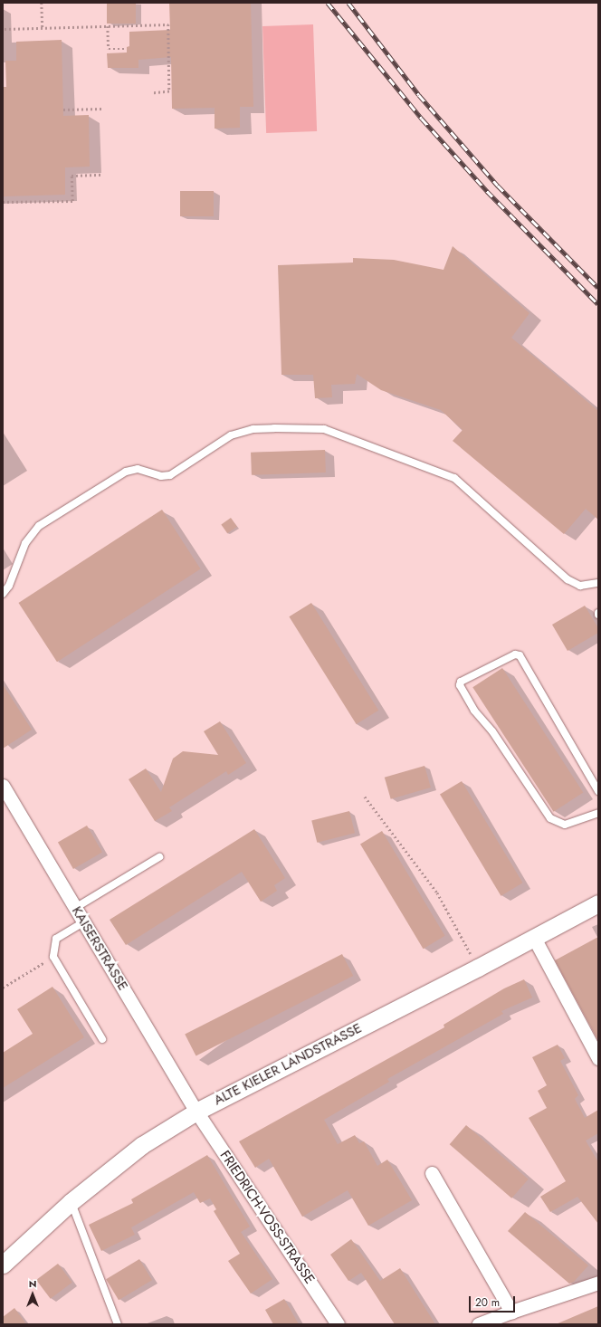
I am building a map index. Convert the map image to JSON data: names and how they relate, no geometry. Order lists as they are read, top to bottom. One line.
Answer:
{"streets":{"street":["KAISERSTRASSE","ALTE KIELER LANDSTRASSE","FRIEDRICH-VOSS-STRASSE"]},"crossings":[["KAISERSTRASSE","ALTE KIELER LANDSTRASSE"],["KAISERSTRASSE","FRIEDRICH-VOSS-STRASSE"],["ALTE KIELER LANDSTRASSE","FRIEDRICH-VOSS-STRASSE"]],"scale_bar":"20 m","north":"top"}
